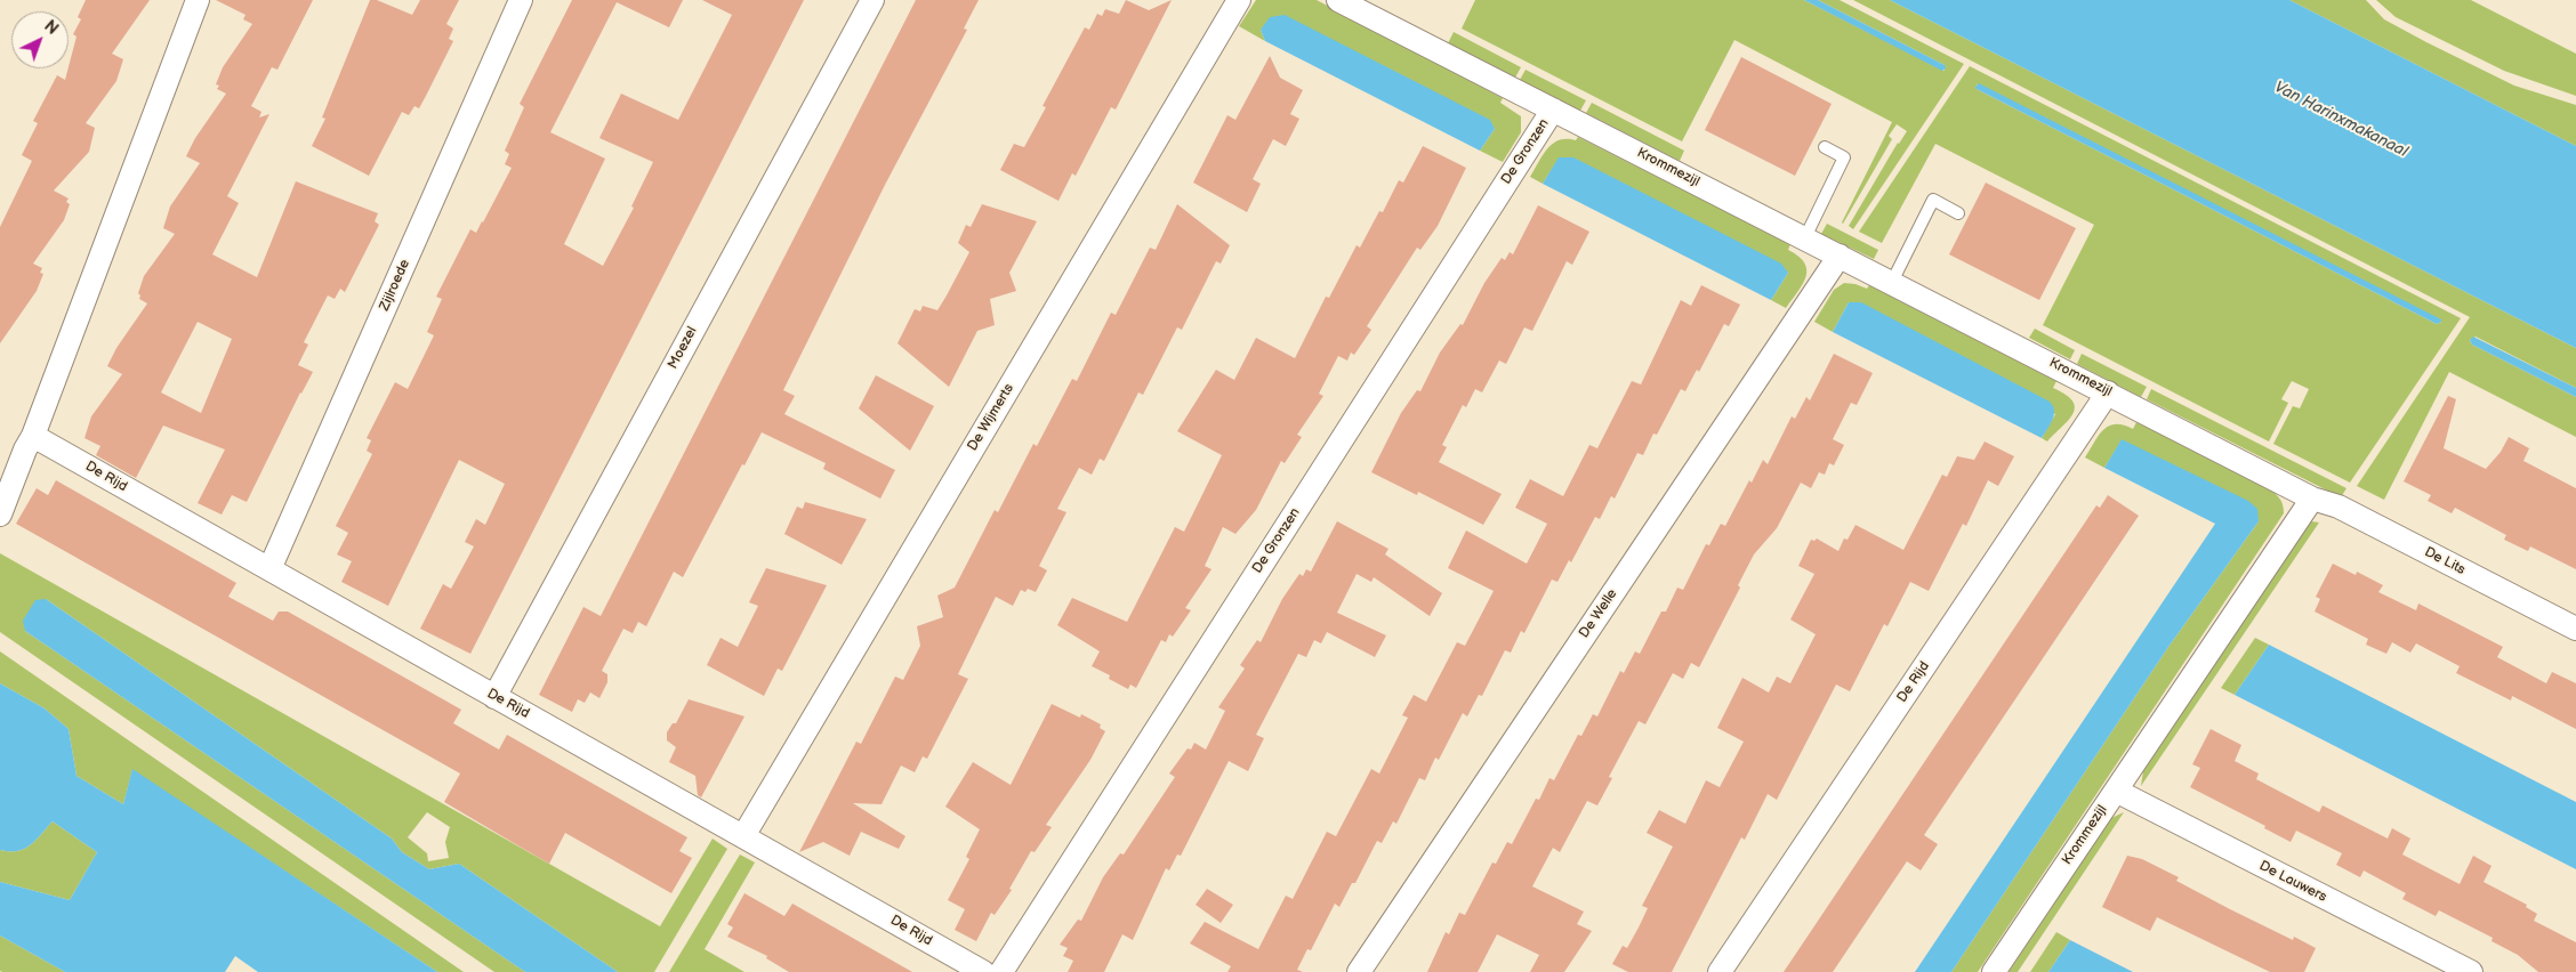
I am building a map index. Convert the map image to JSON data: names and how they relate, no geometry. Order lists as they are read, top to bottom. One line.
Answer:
{"streets":{"street":["De Gronzen","Krommezijl","Zijlroede","Moezel","De Wijmerts","De Rijd","De Lits","De Welle","De Lauwers"]},"crossings":[["De Gronzen","Krommezijl"],["Krommezijl","De Rijd"],["Krommezijl","De Lits"],["Krommezijl","De Welle"],["Krommezijl","De Lauwers"],["Zijlroede","De Rijd"],["Moezel","De Rijd"],["De Wijmerts","De Rijd"]],"water":["Van Harinxmakanaal"],"north":"top right"}
